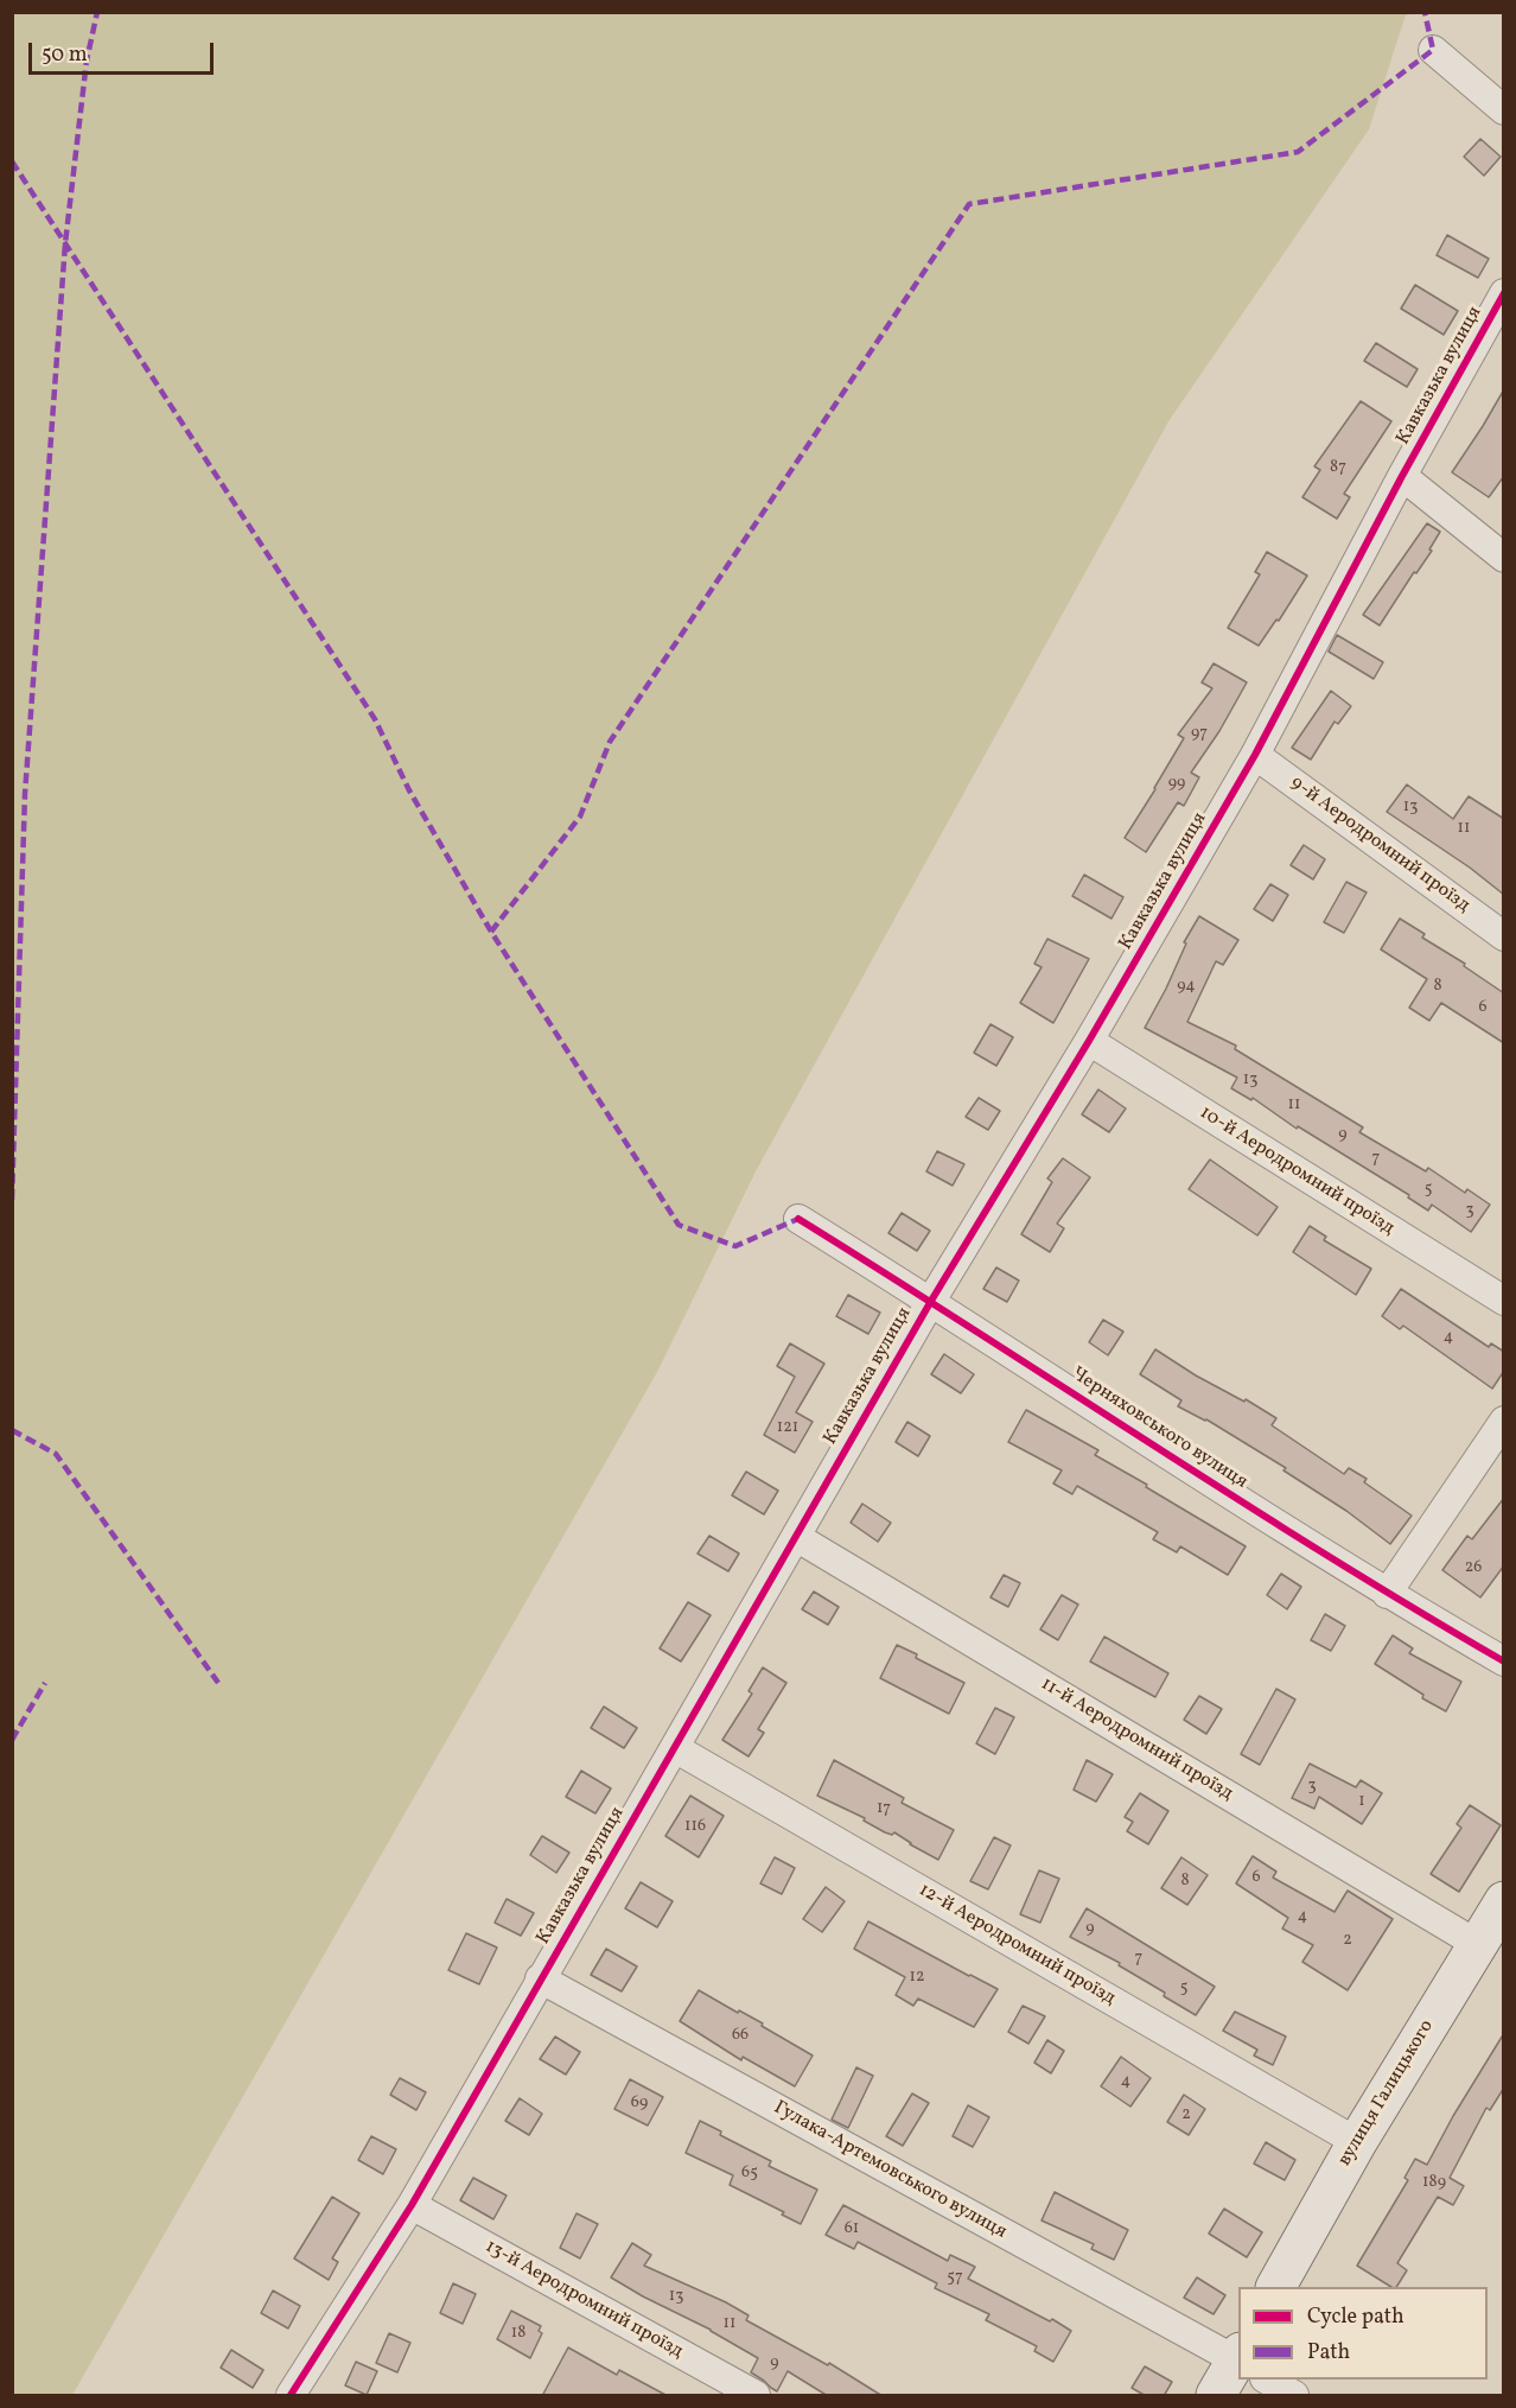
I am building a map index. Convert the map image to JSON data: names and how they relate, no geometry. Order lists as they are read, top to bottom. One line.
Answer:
{"streets":{"street":["Кавказька вулиця","9-й Аеродромний проїзд","10-й Аеродромний проїзд","Черняховського вулиця","11-й Аеродромний проїзд","12-й Аеродромний проїзд","вулиця Галицького","Гулака-Артемовського вулиця","13-й Аеродромний проїзд"]},"crossings":[["Кавказька вулиця","9-й Аеродромний проїзд"],["Кавказька вулиця","10-й Аеродромний проїзд"],["Кавказька вулиця","Черняховського вулиця"],["Кавказька вулиця","11-й Аеродромний проїзд"],["Кавказька вулиця","12-й Аеродромний проїзд"],["Кавказька вулиця","Гулака-Артемовського вулиця"],["Кавказька вулиця","13-й Аеродромний проїзд"],["11-й Аеродромний проїзд","вулиця Галицького"],["12-й Аеродромний проїзд","вулиця Галицького"]],"house_numbers":["87","97","99","13","11","94","8","6","13","11","9","7","5","3","4","121","26","3","1","17","116","6","8","4","9","2","7","12","5","66","4","69","2","65","189","61","57","13","11","18","9"],"legend":["Cycle path","Path"],"scale_bar":"50 m"}
